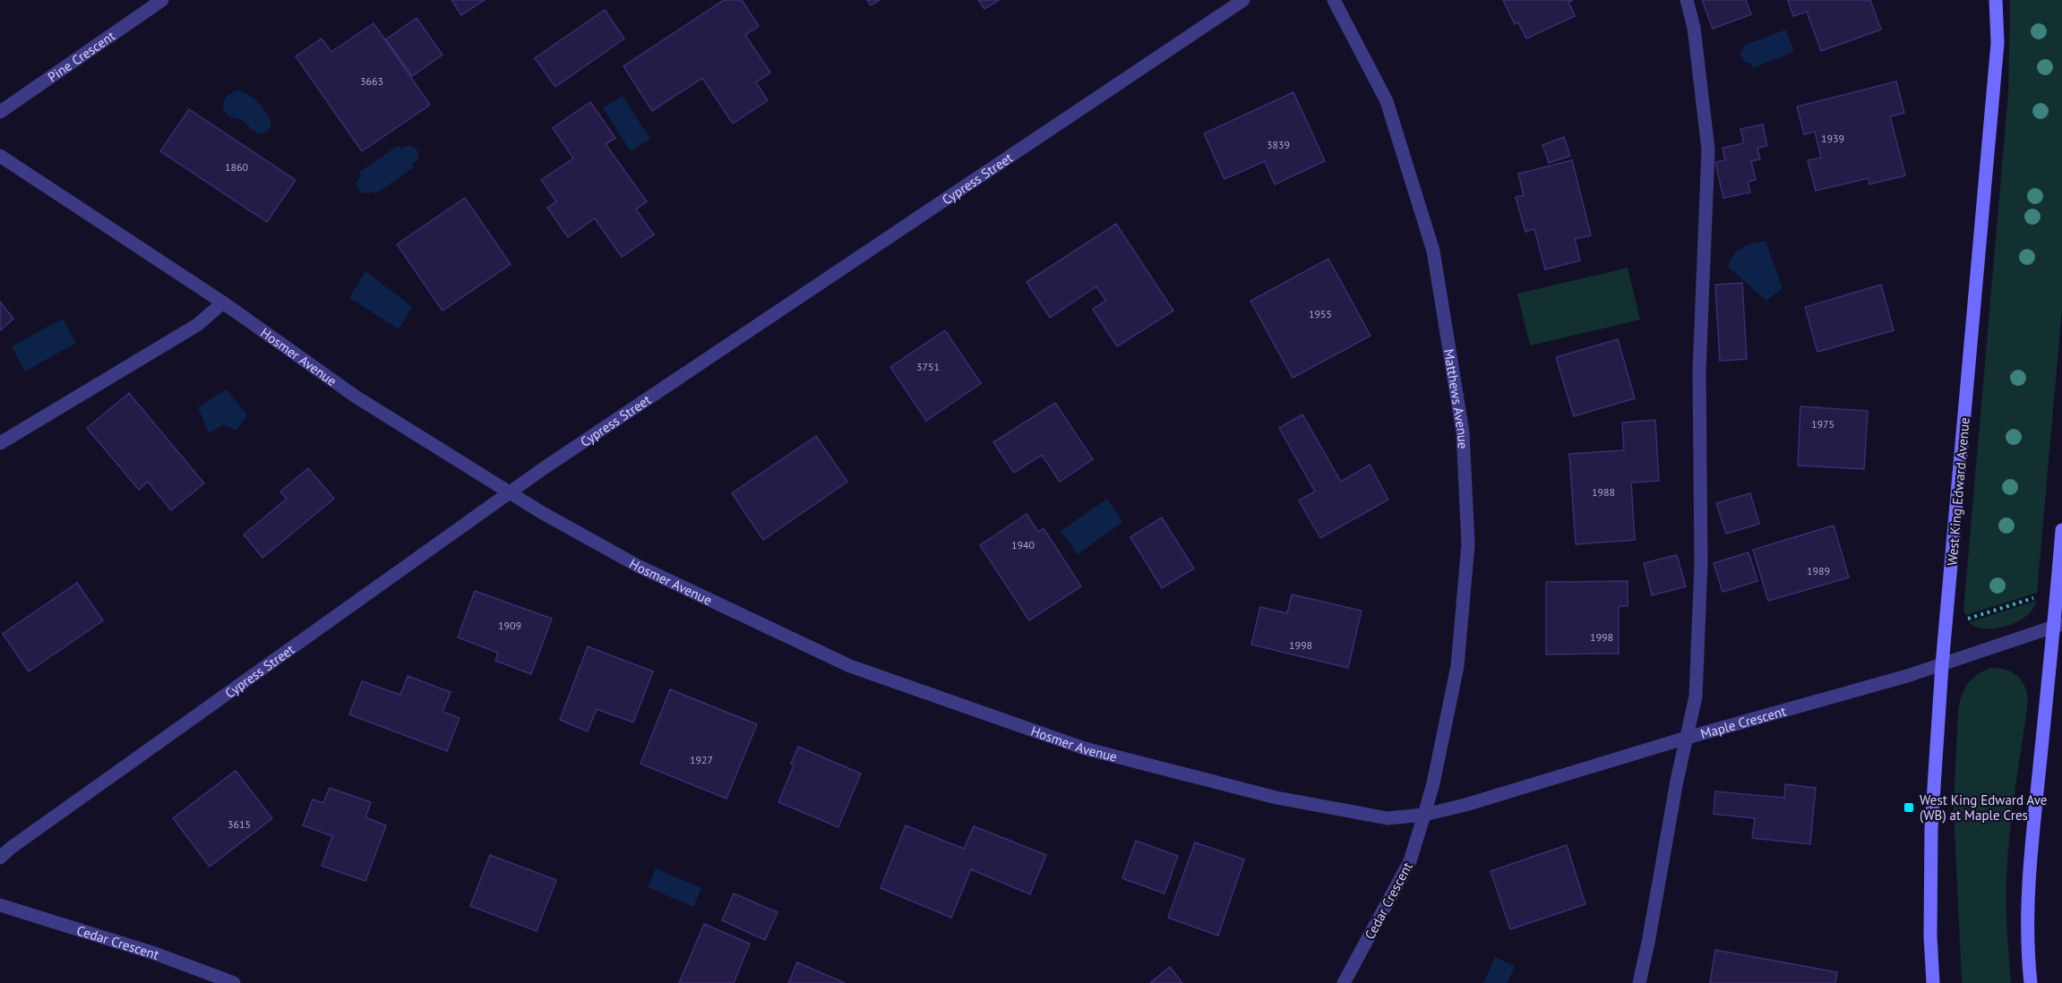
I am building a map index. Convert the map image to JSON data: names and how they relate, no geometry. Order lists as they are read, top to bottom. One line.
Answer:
{"streets":{"main road":["West King Edward Avenue"],"street":["Pine Crescent","Cypress Street","Hosmer Avenue","Matthews Avenue","Maple Crescent","Cedar Crescent"]},"crossings":[["Cypress Street","Hosmer Avenue"],["Hosmer Avenue","Matthews Avenue"],["Hosmer Avenue","Maple Crescent"],["Hosmer Avenue","Cedar Crescent"],["Matthews Avenue","Maple Crescent"],["Matthews Avenue","Cedar Crescent"],["West King Edward Avenue","Maple Crescent"],["Maple Crescent","Cedar Crescent"]],"places":{"transit":["West King Edward Ave (WB) at Maple Cres"]},"house_numbers":["3663","1939","3839","1860","1955","3751","1975","1988","1940","1989","1909","1998","1998","1927","3615"]}
